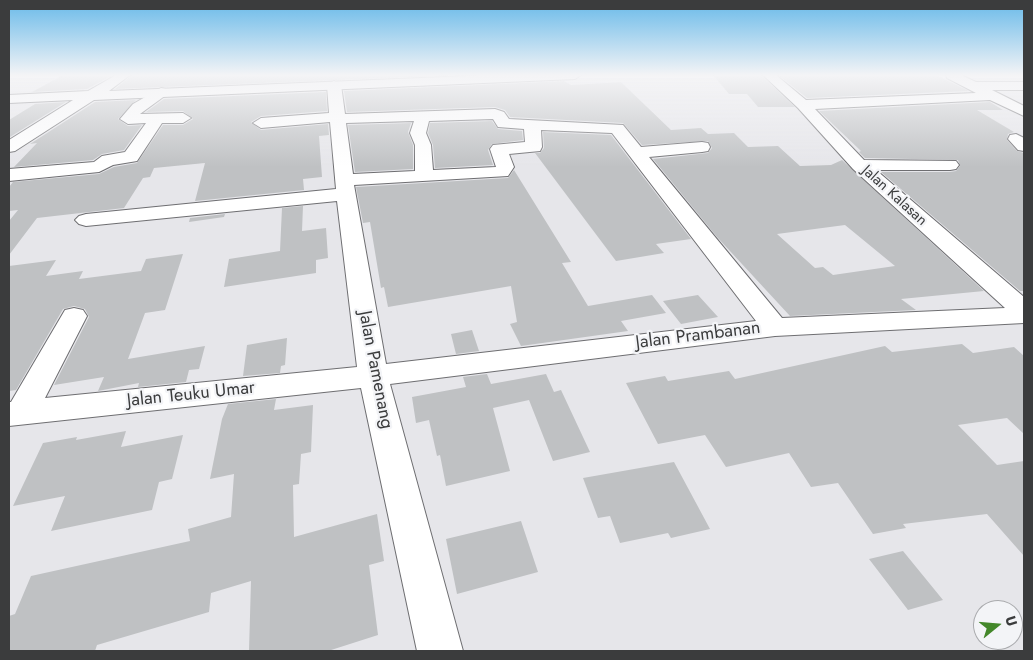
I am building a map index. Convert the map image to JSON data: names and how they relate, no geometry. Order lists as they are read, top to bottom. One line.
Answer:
{"streets":{"street":["Jalan Kalasan","Jalan Prambanan","Jalan Pamenang","Jalan Teuku Umar"]},"crossings":[["Jalan Prambanan","Jalan Pamenang"],["Jalan Prambanan","Jalan Teuku Umar"],["Jalan Pamenang","Jalan Teuku Umar"]],"north":"right"}
